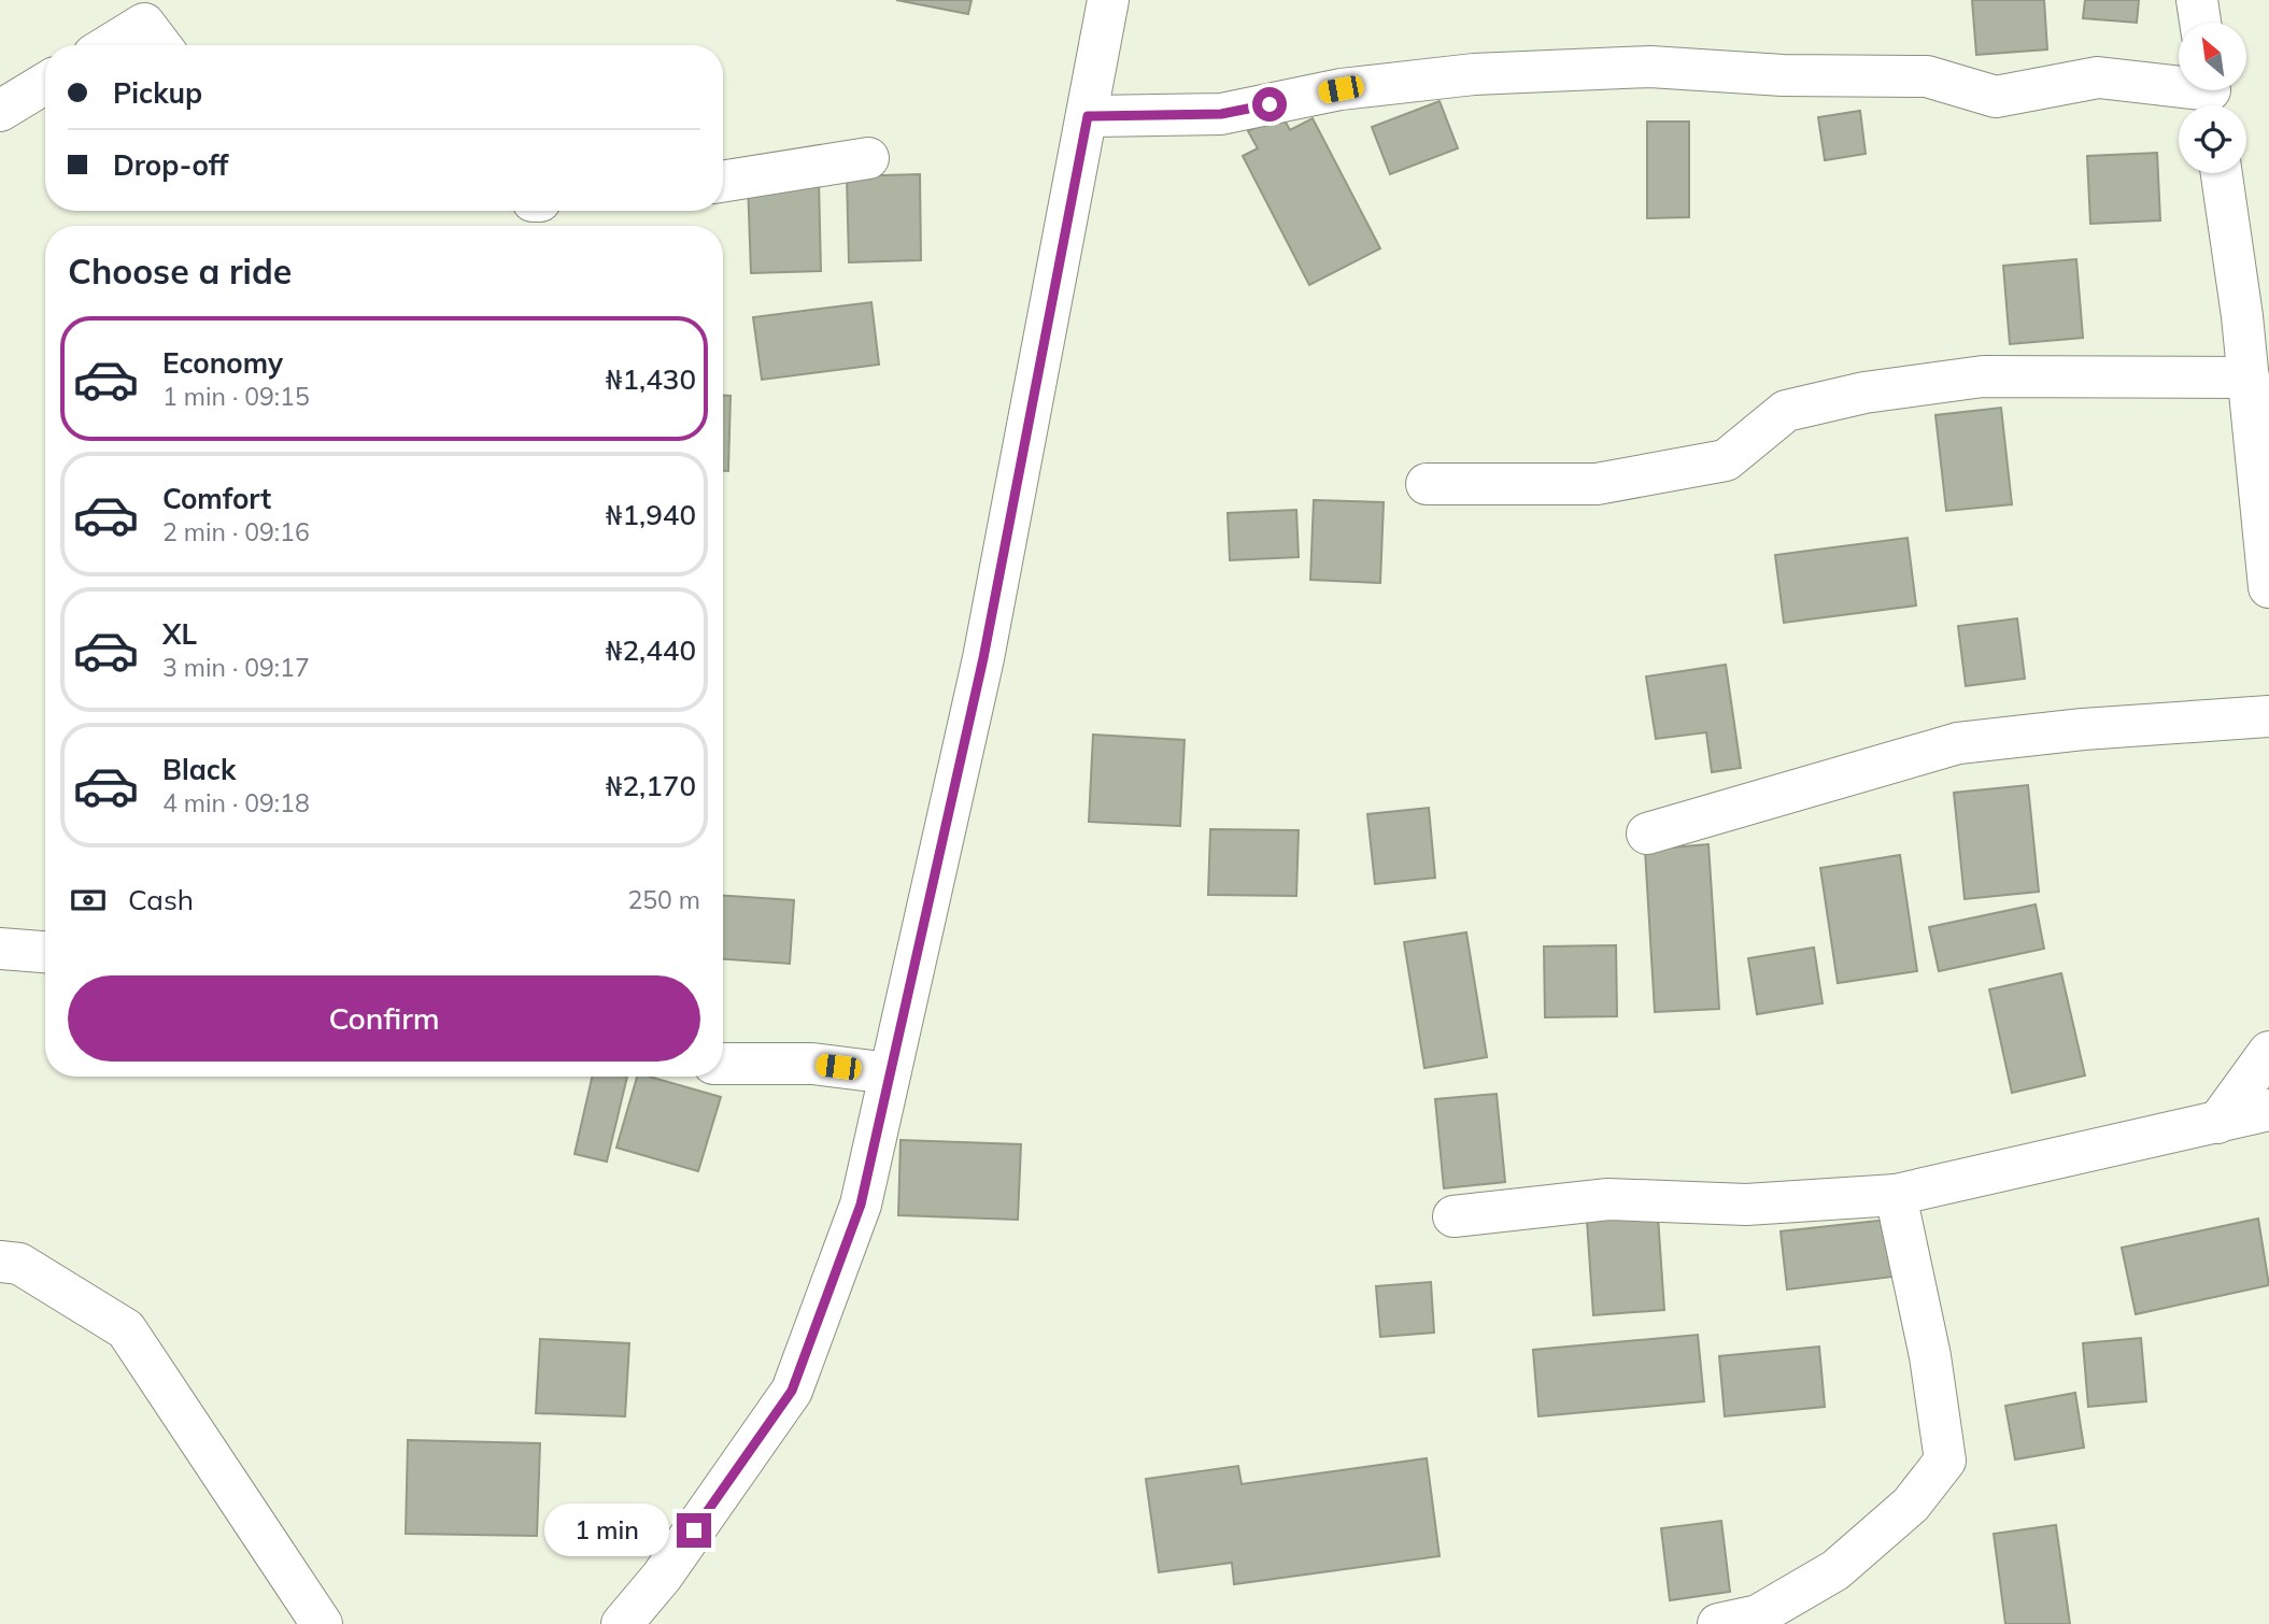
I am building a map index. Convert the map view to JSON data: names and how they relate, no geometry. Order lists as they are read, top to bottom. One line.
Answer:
{"north":"top left","page":{"banner":["Pickup","Drop-off"],"heading":"Choose a ride","list":[{"name":"Economy","note":"1 min · 09:15","value":"₦1,430"},{"name":"Comfort","note":"2 min · 09:16","value":"₦1,940"},{"name":"XL","note":"3 min · 09:17","value":"₦2,440"},{"name":"Black","note":"4 min · 09:18","value":"₦2,170"}],"pay":["Cash","250 m"],"buttons":"Confirm","bubble":"1 min"}}
